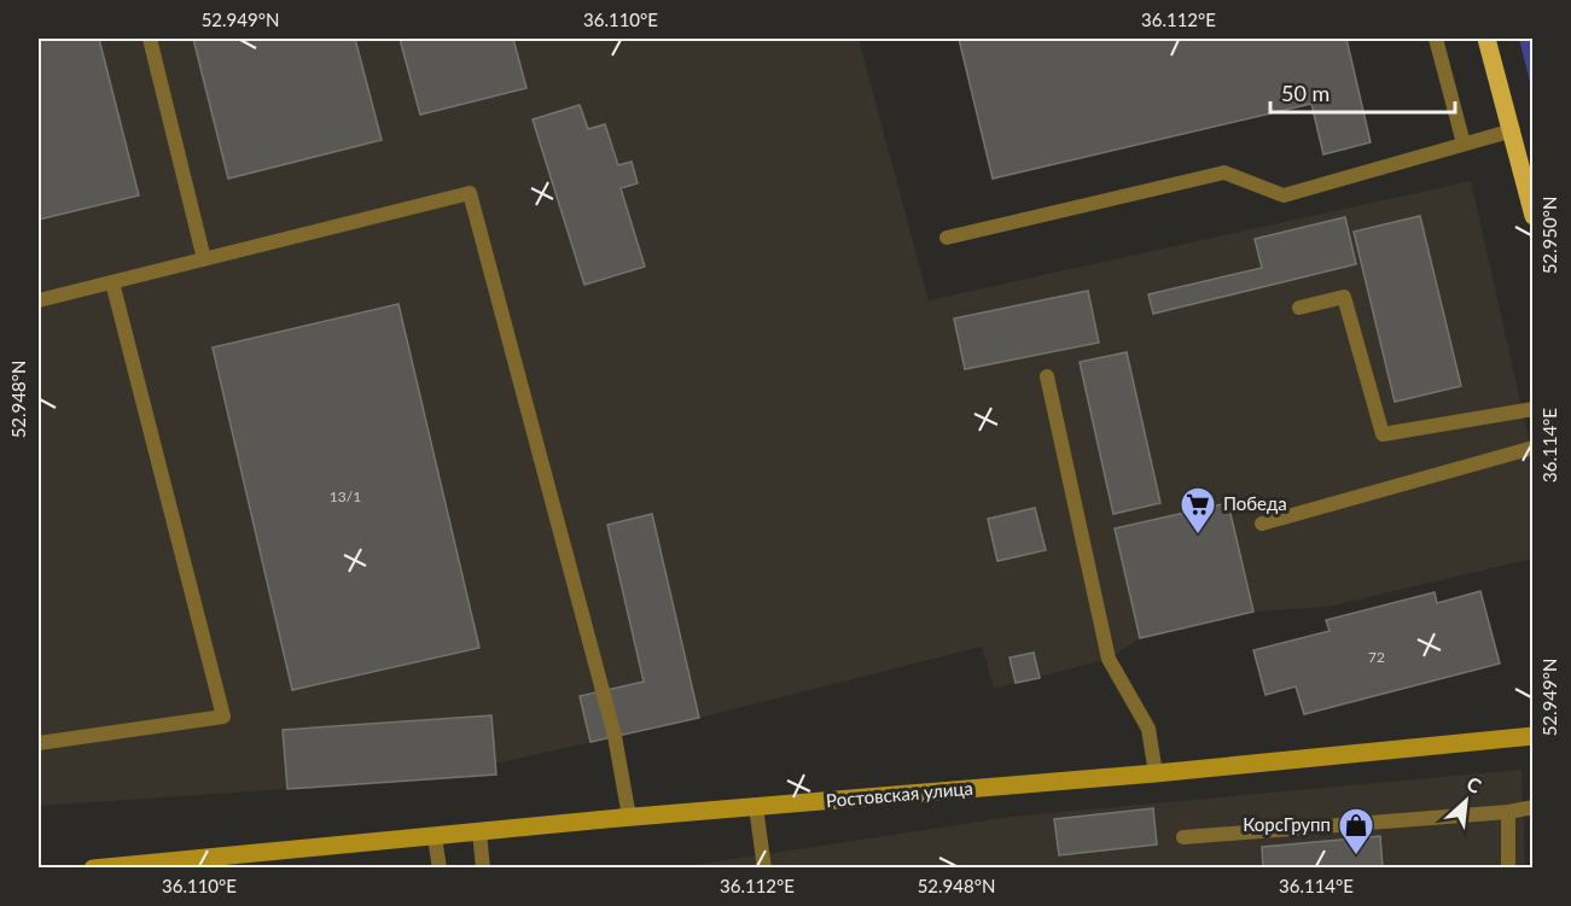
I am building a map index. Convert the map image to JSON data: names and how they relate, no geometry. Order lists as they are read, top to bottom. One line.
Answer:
{"streets":{"street":["Ростовская улица"]},"places":{"supermarket":["Победа"],"shop":["КорсГрупп"]},"house_numbers":["13/1","72"],"scale_bar":"50 m","north":"top right","coordinates":["52.949°N","36.110°E","36.112°E","52.950°N","52.948°N","36.114°E"]}
